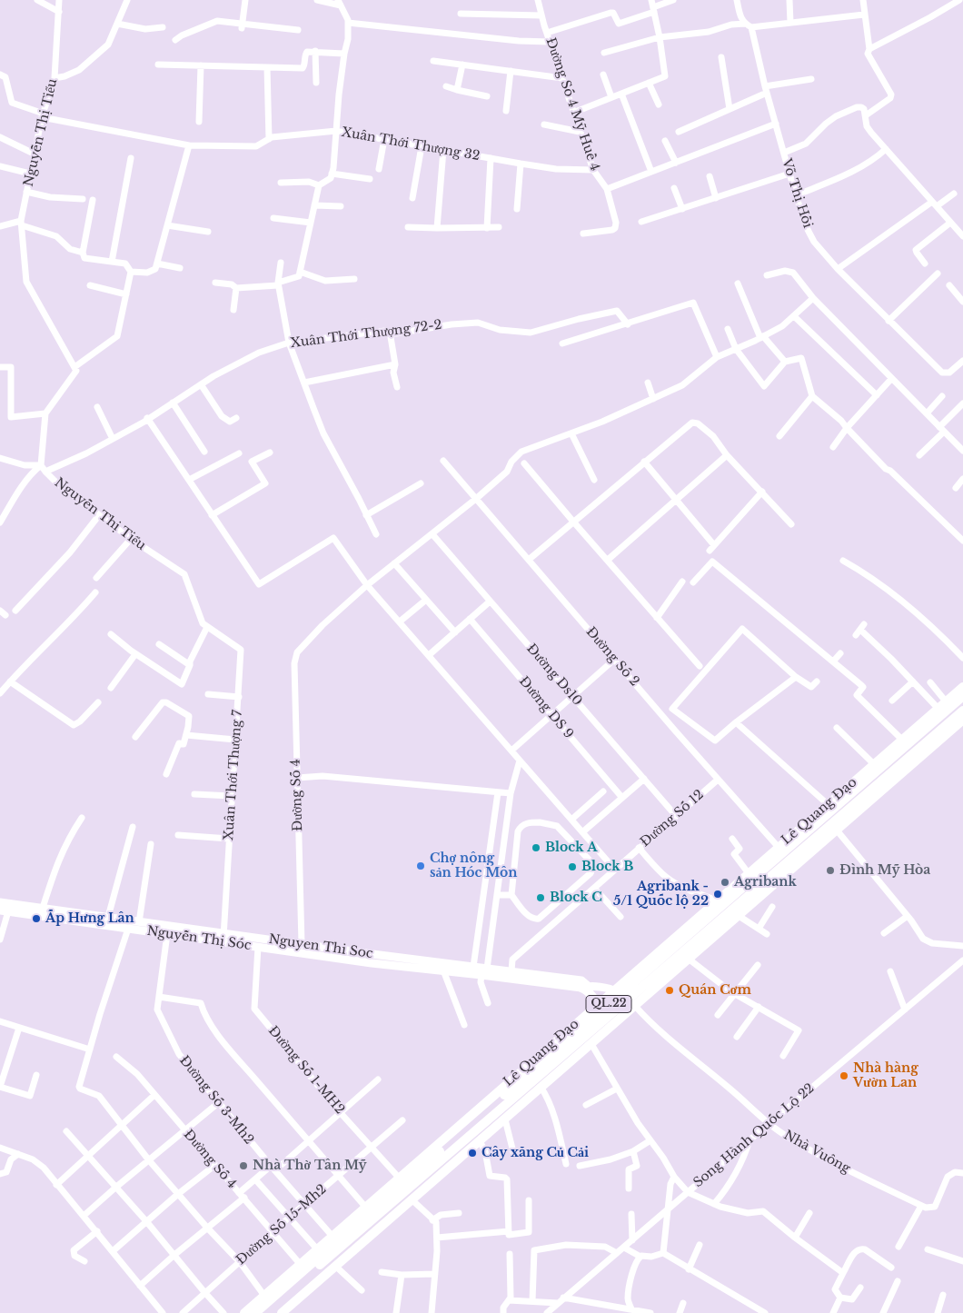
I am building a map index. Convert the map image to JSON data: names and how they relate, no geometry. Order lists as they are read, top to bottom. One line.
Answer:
{"streets":{"highway":["Lê Quang Đạo","QL.22"],"main road":["Nguyễn Thị Sóc","Nguyen Thi Soc"],"street":["Đường Số 4 Mỹ Huề 4","Nguyễn Thị Tiểu","Xuân Thới Thượng 32","Võ Thị Hồi","Xuân Thới Thượng 72-2","Đường Số 2","Đường Ds10","Đường DS 9","Xuân Thới Thượng 7","Đường Số 4","Đường Số 12","Đường Số 1-MH2","Đường Số 3-Mh2","Song Hành Quốc Lộ 22","Nhà Vuông","Đường Số 15-Mh2"]},"crossings":[["Đường Số 4 Mỹ Huề 4","Xuân Thới Thượng 32"],["Nguyễn Thị Tiểu","Xuân Thới Thượng 32"],["Nguyễn Thị Tiểu","Xuân Thới Thượng 72-2"],["Nguyễn Thị Tiểu","Xuân Thới Thượng 7"],["Đường Số 2","Lê Quang Đạo"],["Đường Số 2","Đường Số 12"],["Đường Ds10","Đường Số 12"],["Xuân Thới Thượng 7","Nguyễn Thị Sóc"],["Xuân Thới Thượng 7","Nguyen Thi Soc"],["Đường Số 4","Lê Quang Đạo"],["Đường Số 4","Nguyen Thi Soc"],["Đường Số 4","Đường Số 15-Mh2"],["Lê Quang Đạo","Nguyen Thi Soc"],["Lê Quang Đạo","Đường Số 1-MH2"],["Lê Quang Đạo","Đường Số 3-Mh2"],["Lê Quang Đạo","Nhà Vuông"],["Đường Số 12","Nguyen Thi Soc"],["Nguyễn Thị Sóc","Nguyen Thi Soc"],["Nguyễn Thị Sóc","Đường Số 1-MH2"],["Nguyễn Thị Sóc","Đường Số 3-Mh2"],["Nguyen Thi Soc","Nhà Vuông"],["Đường Số 1-MH2","Đường Số 15-Mh2"],["Đường Số 3-Mh2","Đường Số 15-Mh2"],["Song Hành Quốc Lộ 22","Nhà Vuông"]],"places":["Block A","Chợ nông sản Hóc Môn","Block B","Đình Mỹ Hòa","Agribank","Agribank - 5/1 Quốc lộ 22","Block C","Ấp Hưng Lân","Quán Cơm","Nhà hàng Vườn Lan","Cây xăng Củ Cải","Nhà Thờ Tân Mỹ"]}
